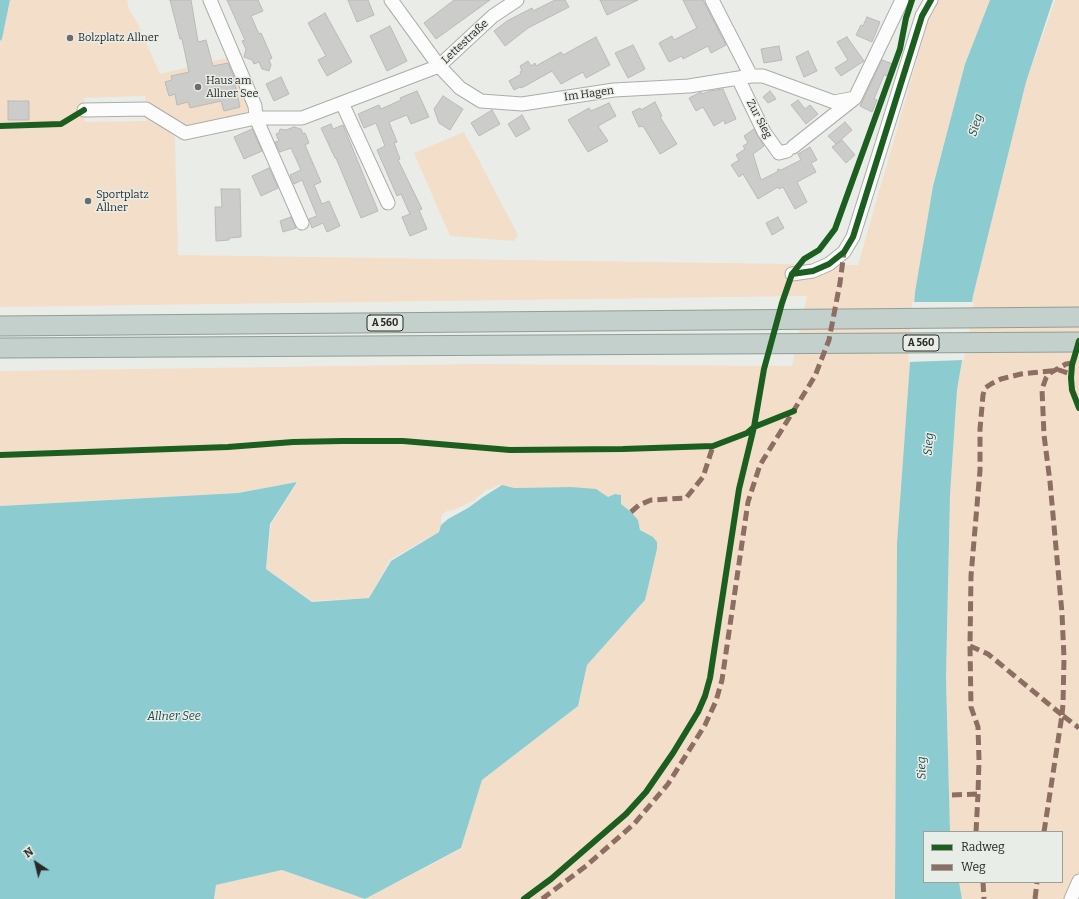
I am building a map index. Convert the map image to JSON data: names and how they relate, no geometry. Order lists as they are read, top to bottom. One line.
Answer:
{"streets":{"highway":["A 560"],"street":["Lettestraße","Im Hagen","Zur Sieg"]},"crossings":[["Lettestraße","Im Hagen"],["Im Hagen","Zur Sieg"]],"water":["Sieg","Allner See"],"places":["Bolzplatz Allner","Haus am Allner See","Sportplatz Allner"],"legend":["Radweg","Weg"],"north":"top left"}
